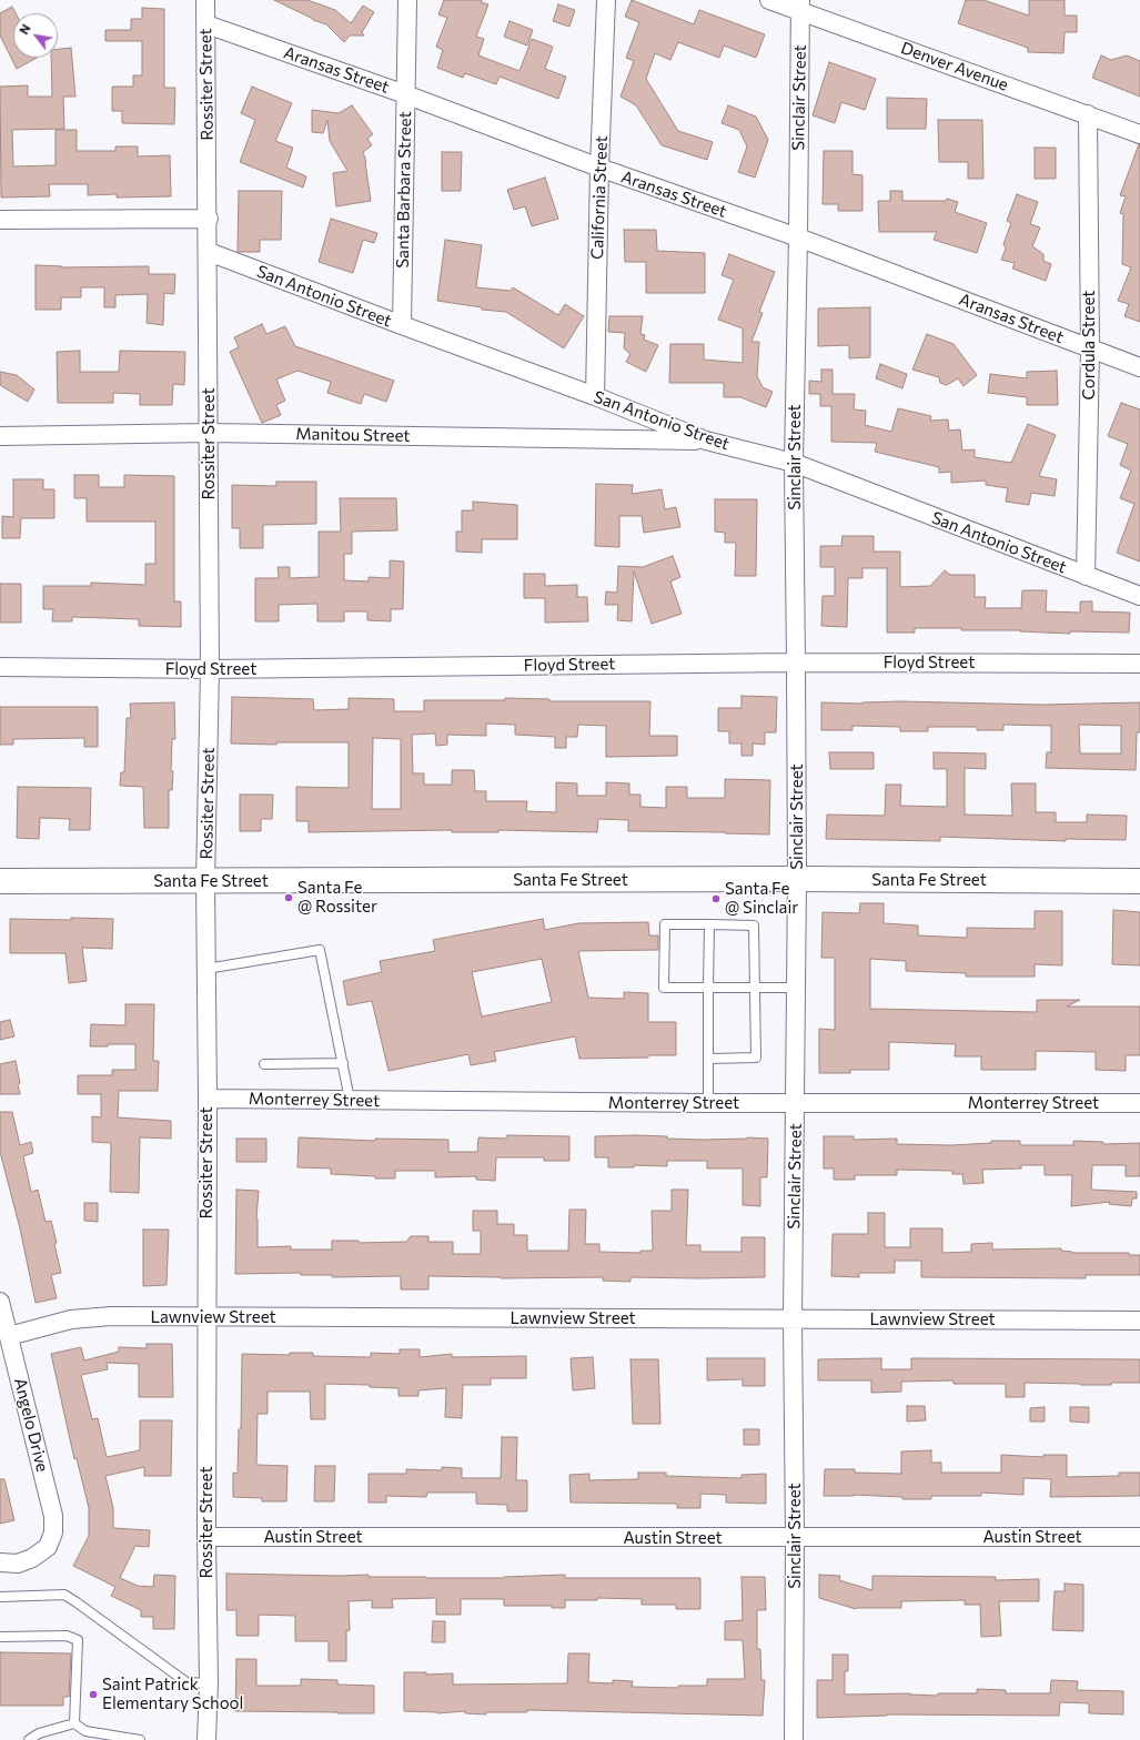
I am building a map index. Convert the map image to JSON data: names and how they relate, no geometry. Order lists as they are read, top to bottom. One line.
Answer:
{"streets":{"main road":["Santa Fe Street"],"street":["Denver Avenue","Aransas Street","Rossiter Street","Sinclair Street","Santa Barbara Street","California Street","San Antonio Street","Cordula Street","Manitou Street","Floyd Street","Monterrey Street","Lawnview Street","Angelo Drive","Austin Street"]},"crossings":[["Denver Avenue","Sinclair Street"],["Denver Avenue","Cordula Street"],["Aransas Street","Rossiter Street"],["Aransas Street","Sinclair Street"],["Aransas Street","Santa Barbara Street"],["Aransas Street","California Street"],["Aransas Street","Cordula Street"],["Rossiter Street","San Antonio Street"],["Rossiter Street","Manitou Street"],["Rossiter Street","Floyd Street"],["Rossiter Street","Santa Fe Street"],["Rossiter Street","Monterrey Street"],["Rossiter Street","Lawnview Street"],["Rossiter Street","Austin Street"],["Sinclair Street","San Antonio Street"],["Sinclair Street","Floyd Street"],["Sinclair Street","Santa Fe Street"],["Sinclair Street","Monterrey Street"],["Sinclair Street","Lawnview Street"],["Sinclair Street","Austin Street"],["Santa Barbara Street","San Antonio Street"],["California Street","San Antonio Street"],["San Antonio Street","Cordula Street"],["San Antonio Street","Manitou Street"],["Lawnview Street","Angelo Drive"]],"places":["Santa Fe @ Rossiter","Santa Fe @ Sinclair","Saint Patrick Elementary School"],"north":"top left"}
